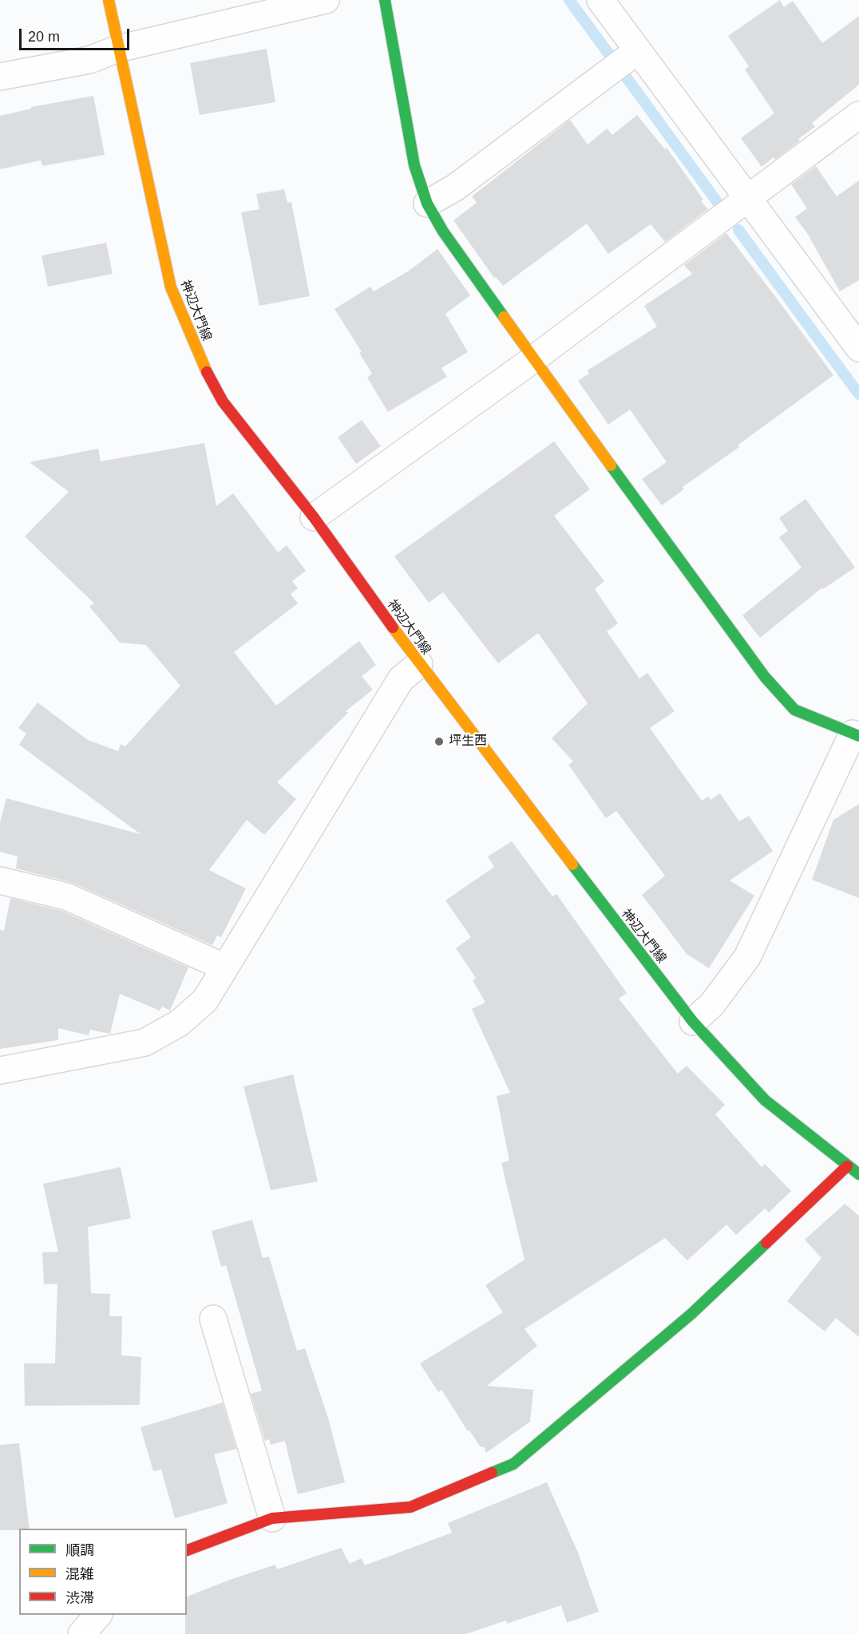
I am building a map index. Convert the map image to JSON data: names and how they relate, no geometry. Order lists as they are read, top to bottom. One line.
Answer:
{"streets":{"street":["神辺大門線"]},"places":["坪生西"],"legend":["順調","混雑","渋滞"],"scale_bar":"20 m"}
